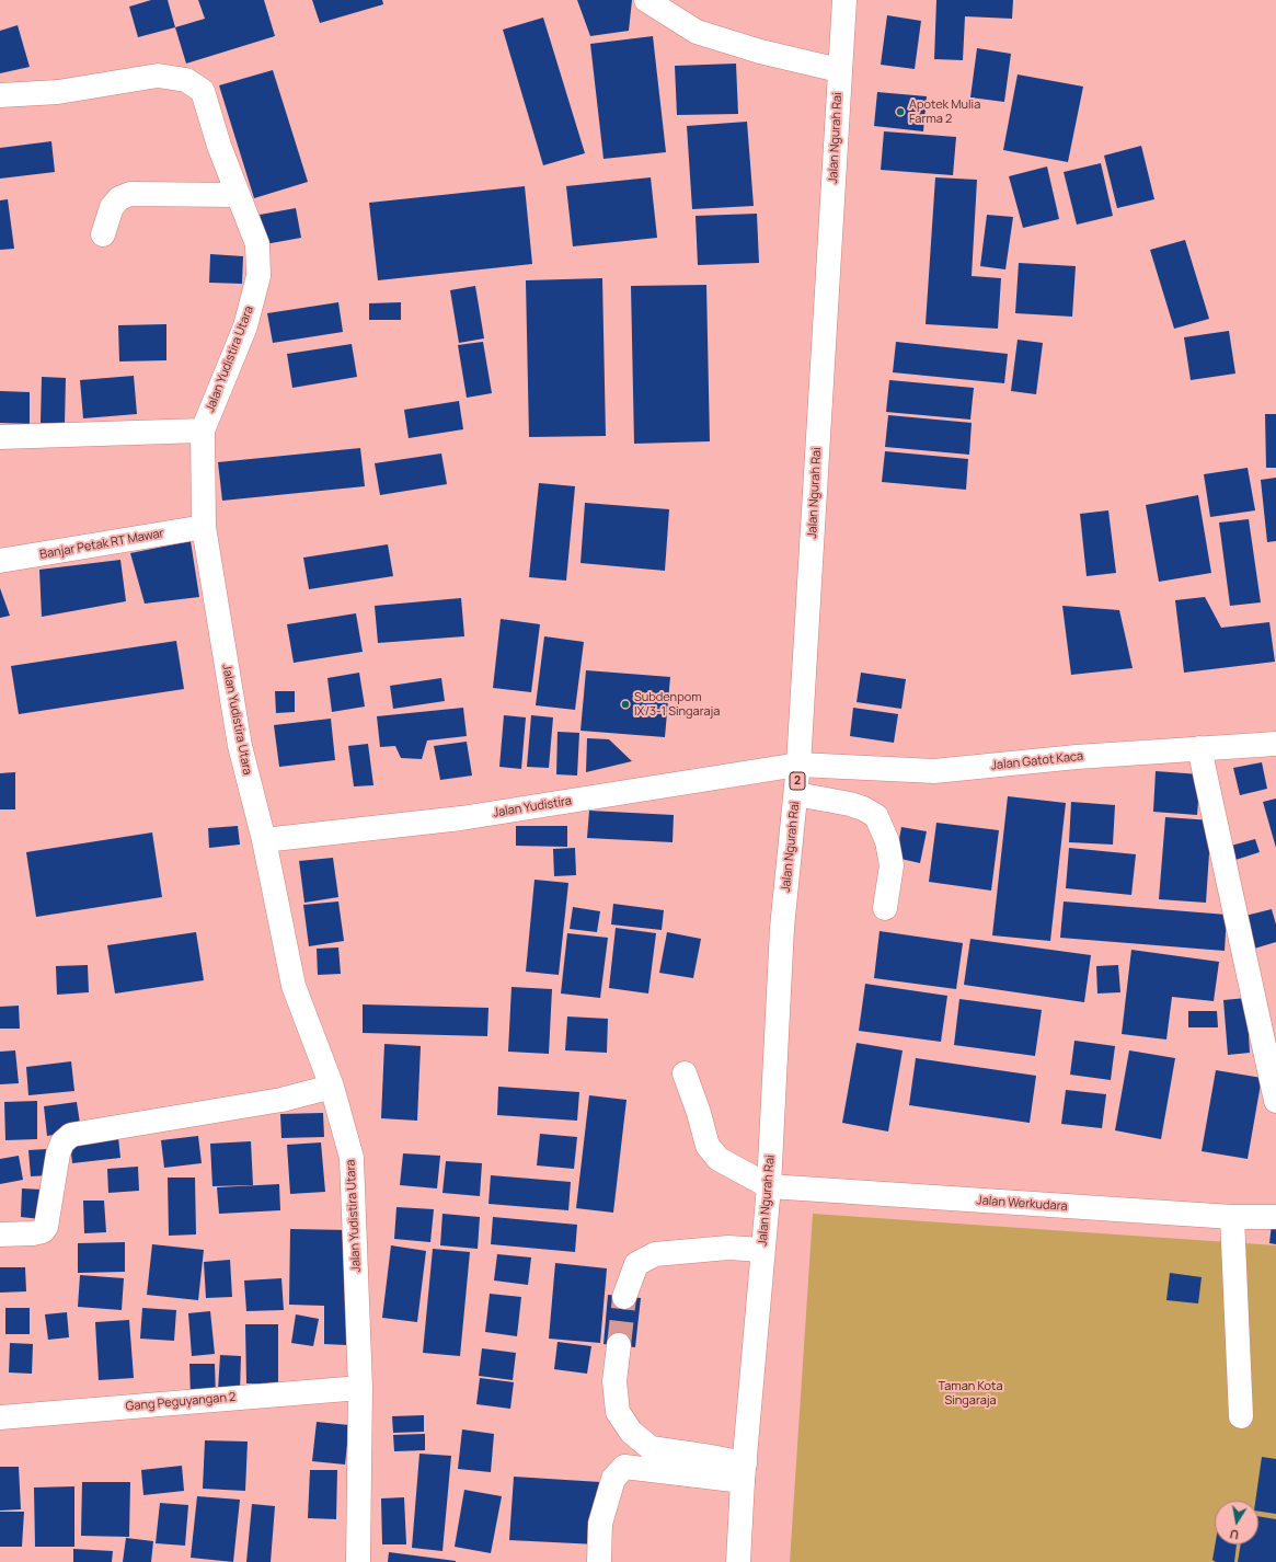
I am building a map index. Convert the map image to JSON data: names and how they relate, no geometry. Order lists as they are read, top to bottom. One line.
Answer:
{"streets":{"main road":["Jalan Ngurah Rai","Jalan Yudistira Utara","Banjar Petak RT Mawar","Jalan Gatot Kaca","2","Jalan Yudistira","Jalan Werkudara","Gang Peguyangan 2"]},"crossings":[["Jalan Ngurah Rai","Jalan Gatot Kaca"],["Jalan Ngurah Rai","Jalan Yudistira"],["Jalan Ngurah Rai","Jalan Werkudara"],["Jalan Yudistira Utara","Banjar Petak RT Mawar"],["Jalan Yudistira Utara","Jalan Yudistira"],["Jalan Yudistira Utara","Gang Peguyangan 2"],["Jalan Gatot Kaca","Jalan Yudistira"]],"parks":["Taman Kota Singaraja"],"places":["Apotek Mulia Farma 2","Subdenpom IX/3-1 Singaraja"],"north":"bottom"}
